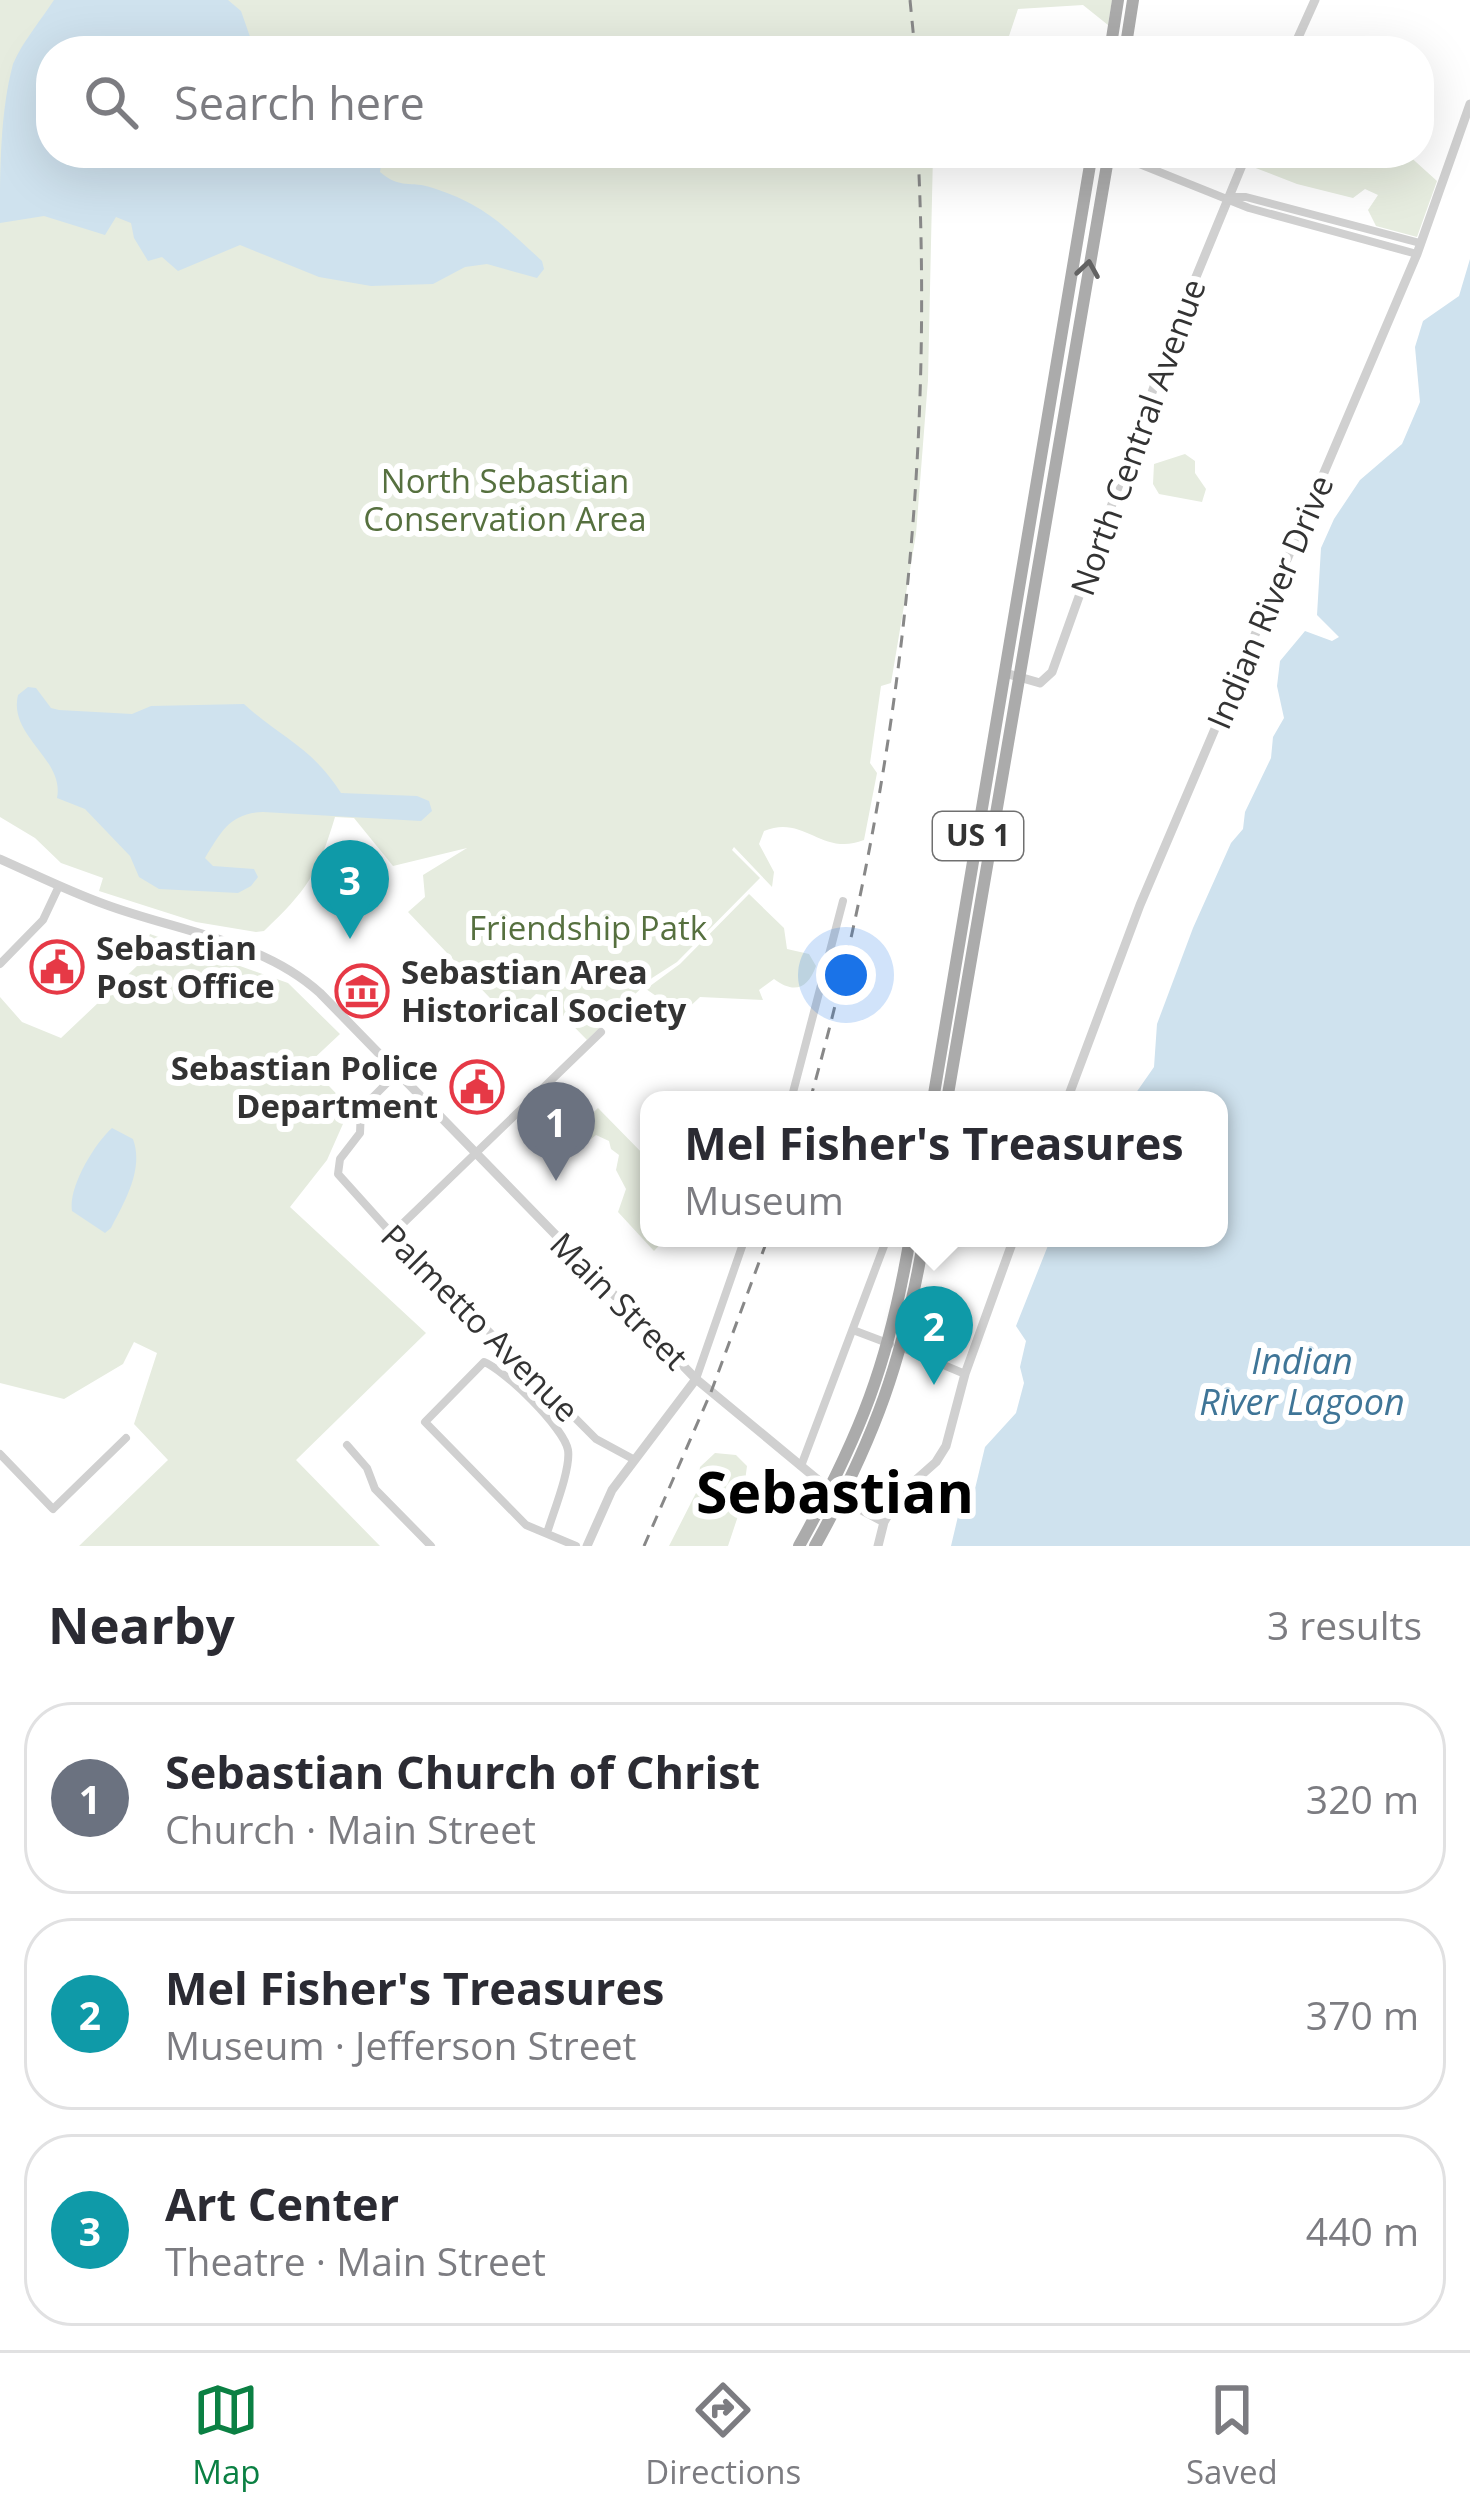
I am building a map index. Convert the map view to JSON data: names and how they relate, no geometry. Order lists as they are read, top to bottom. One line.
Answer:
{"streets":{"main road":["US 1"],"street":["North Central Avenue","Indian River Drive","Main Street","Palmetto Avenue"]},"crossings":[["North Central Avenue","US 1"],["Main Street","Palmetto Avenue"]],"districts":["Sebastian"],"water":["Indian River Lagoon"],"parks":["North Sebastian Conservation Area","Friendship Patk"],"places":{"public building":["Sebastian Post Office","Sebastian Police Department"],"museum":["Sebastian Area Historical Society"]},"page":{"search":"Search here","pins":["3","1","2"],"popup":["Mel Fisher's Treasures","Museum"],"heading":["Nearby","3 results"],"list":[{"mark":"1","name":"Sebastian Church of Christ","note":"Church · Main Street","value":"320 m"},{"mark":"2","name":"Mel Fisher's Treasures","note":"Museum · Jefferson Street","value":"370 m"},{"mark":"3","name":"Art Center","note":"Theatre · Main Street","value":"440 m"}],"nav":["Map","Directions","Saved"]}}
